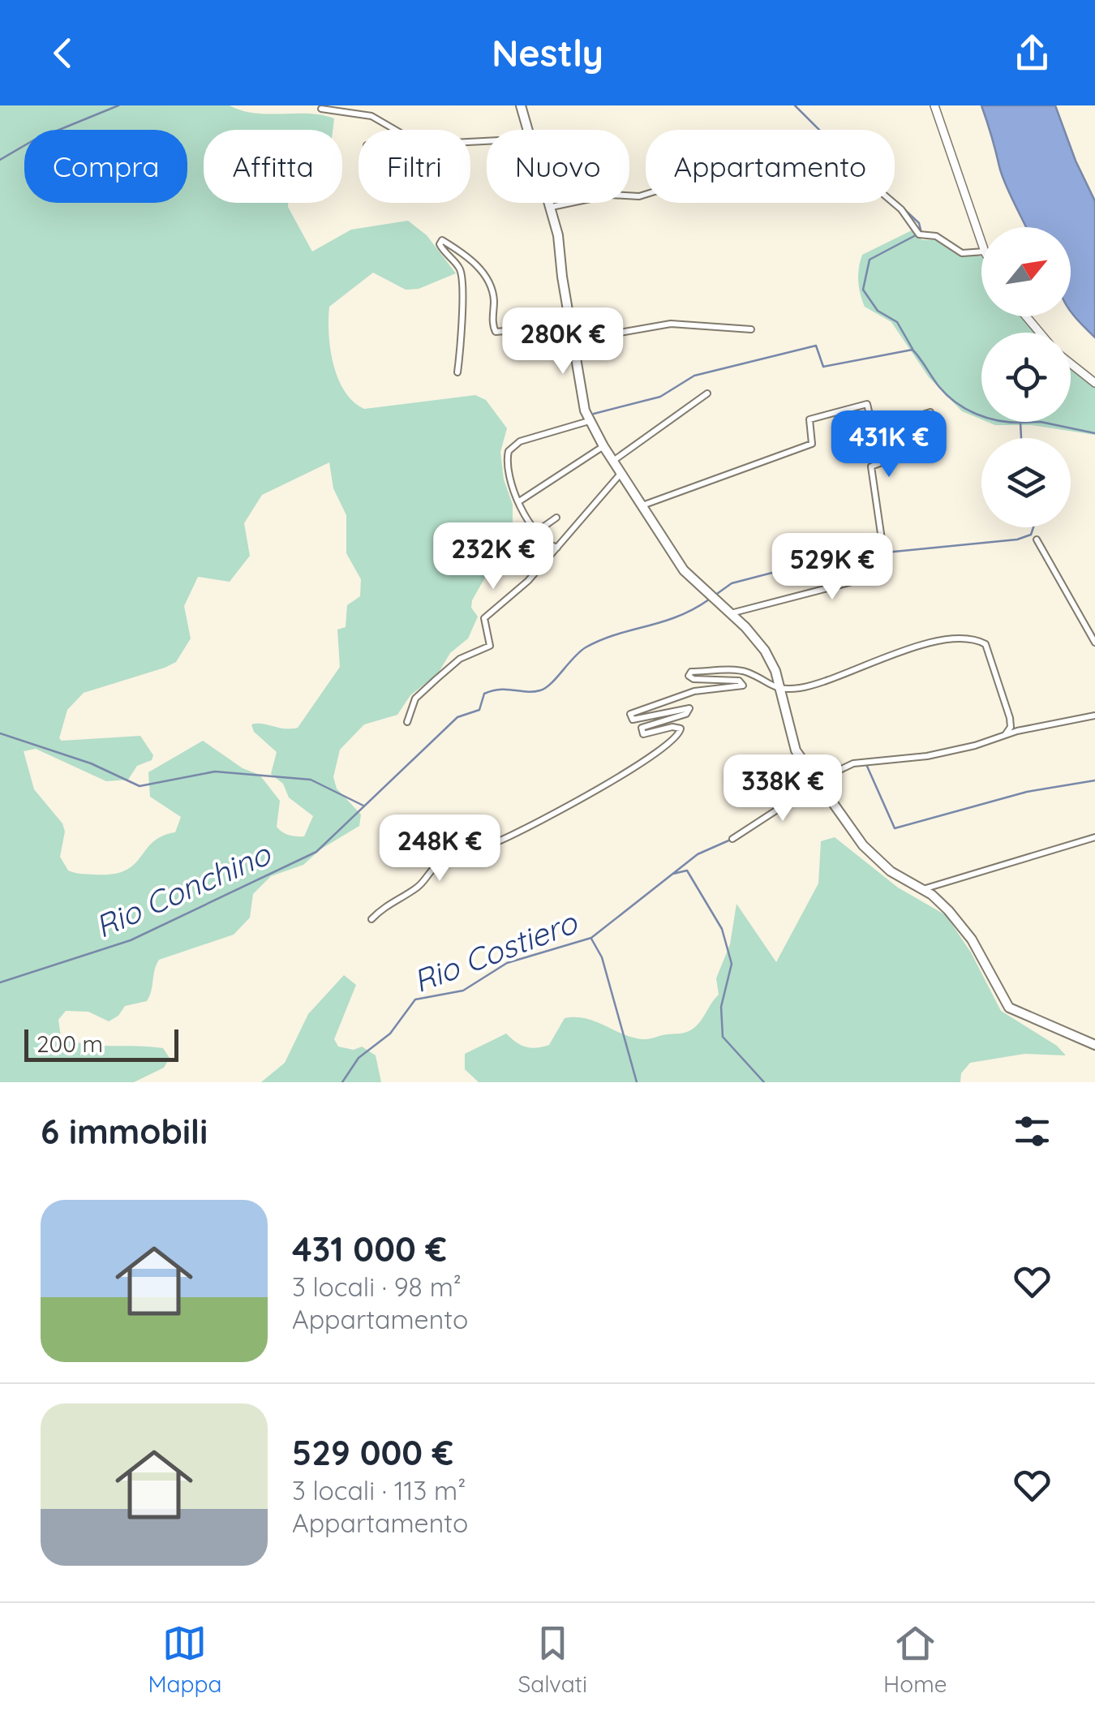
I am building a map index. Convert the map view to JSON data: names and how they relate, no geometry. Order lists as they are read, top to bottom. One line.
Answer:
{"water":["Rio Conchino","Rio Costiero"],"scale_bar":"200 m","north":"top right","page":{"header":"Nestly","chip":["Compra","Affitta","Filtri","Nuovo","Appartamento"],"price":["280K €","431K €","232K €","529K €","338K €","248K €"],"scale":"200 m","heading":"6 immobili","list":[{"name":"431 000 €","note":"3 locali · 98 m² · Appartamento"},{"name":"529 000 €","note":"3 locali · 113 m² · Appartamento"}],"tabs":["Mappa","Salvati","Home"]}}
